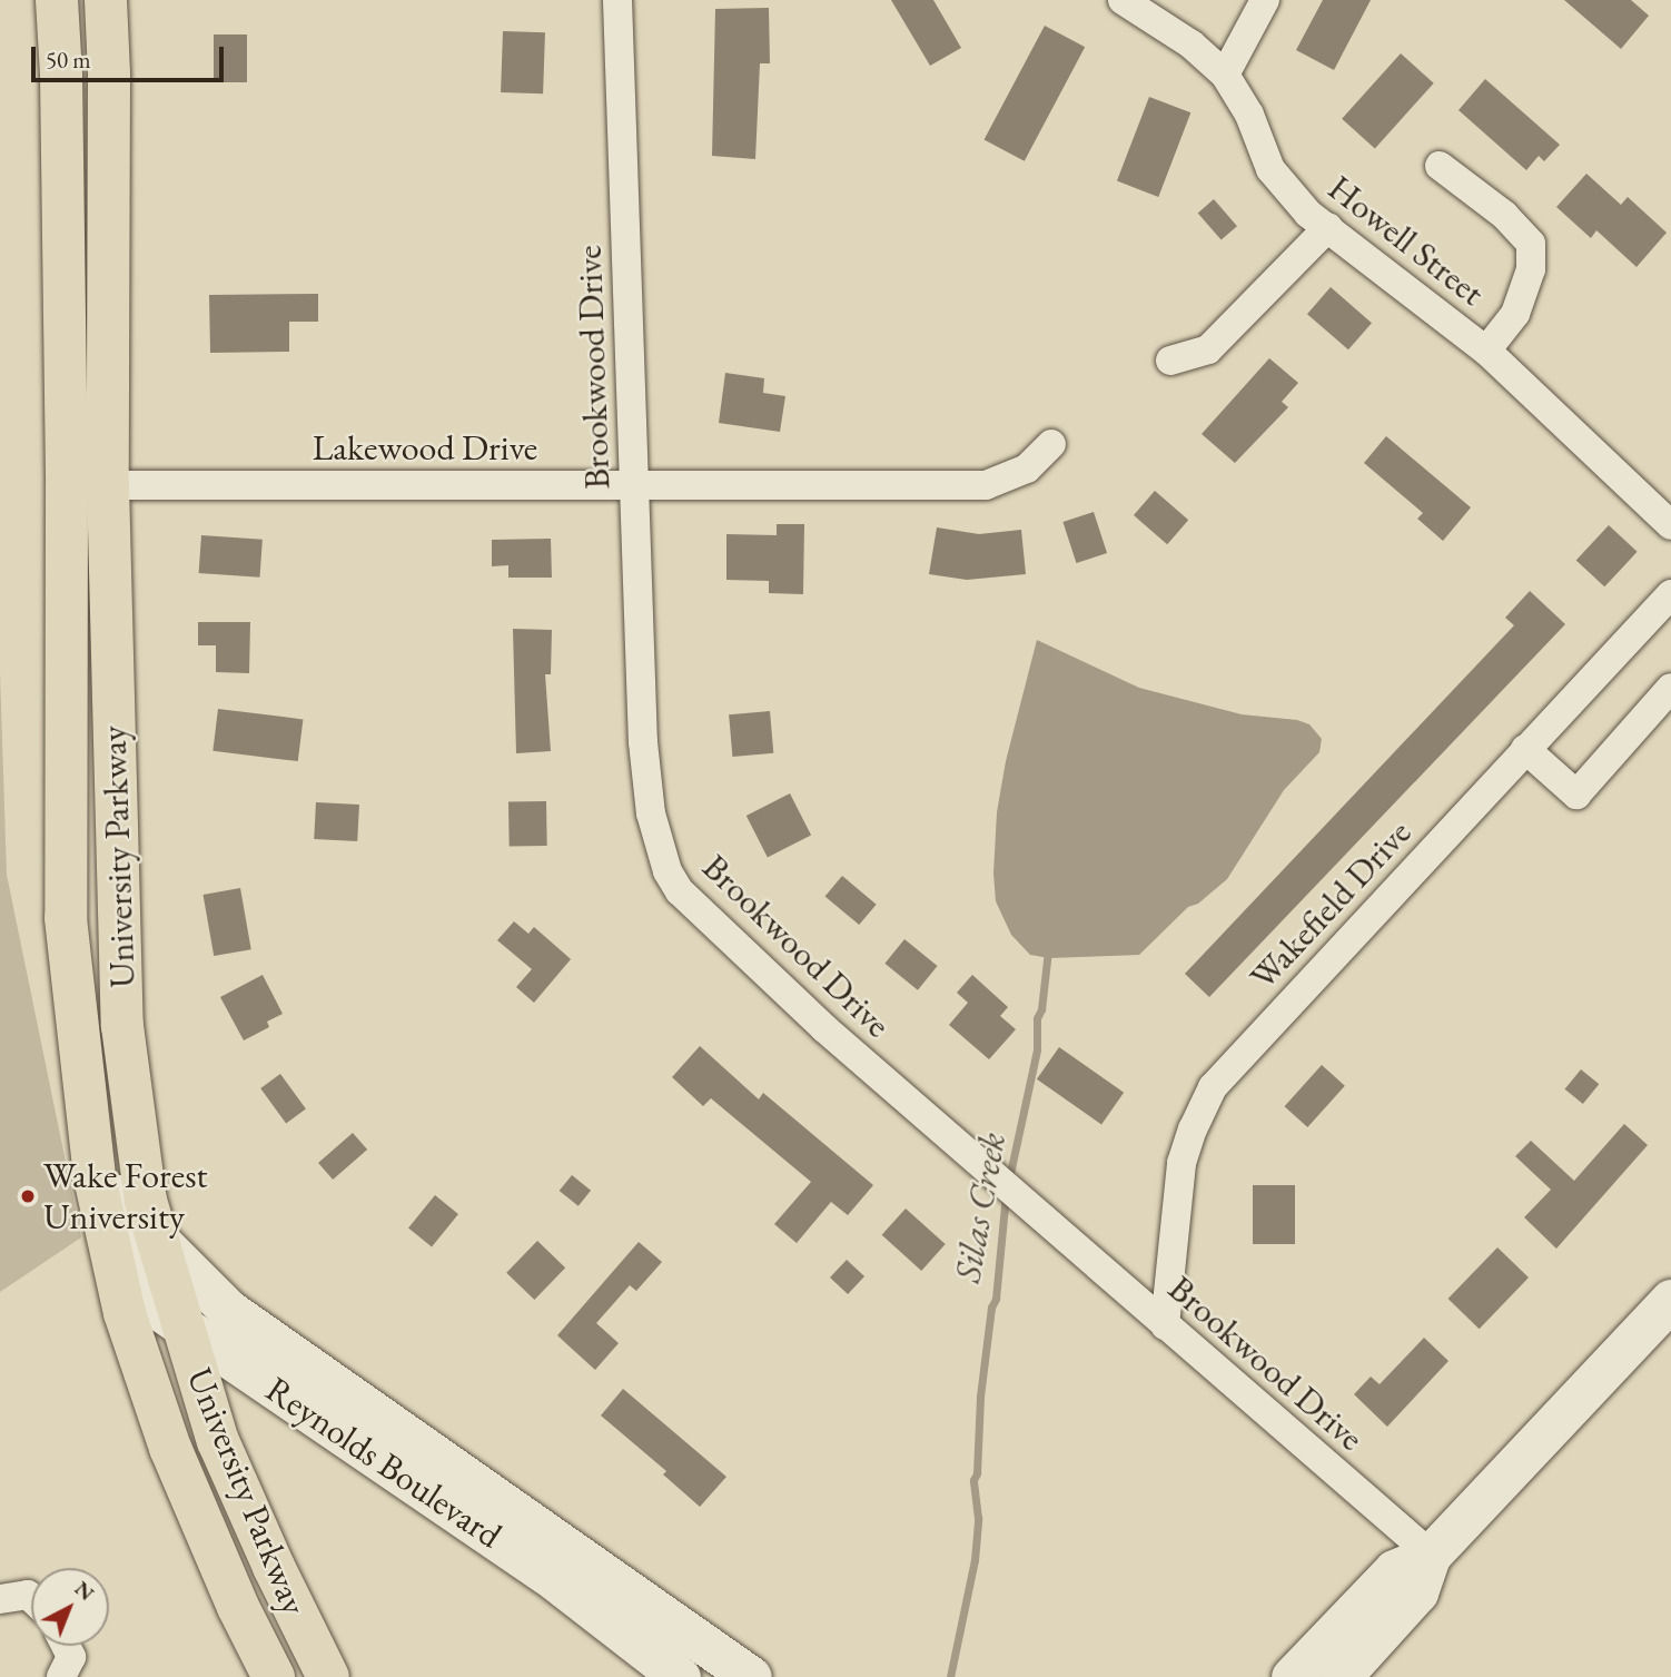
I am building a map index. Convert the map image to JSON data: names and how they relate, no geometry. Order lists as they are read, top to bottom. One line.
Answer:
{"streets":{"main road":["University Parkway","Reynolds Boulevard"],"street":["Howell Street","Brookwood Drive","Lakewood Drive","Wakefield Drive"]},"crossings":[["Brookwood Drive","Lakewood Drive"],["Brookwood Drive","Wakefield Drive"],["Lakewood Drive","University Parkway"],["University Parkway","Reynolds Boulevard"]],"water":["Silas Creek"],"places":["Wake Forest University"],"scale_bar":"50 m","north":"top right"}
